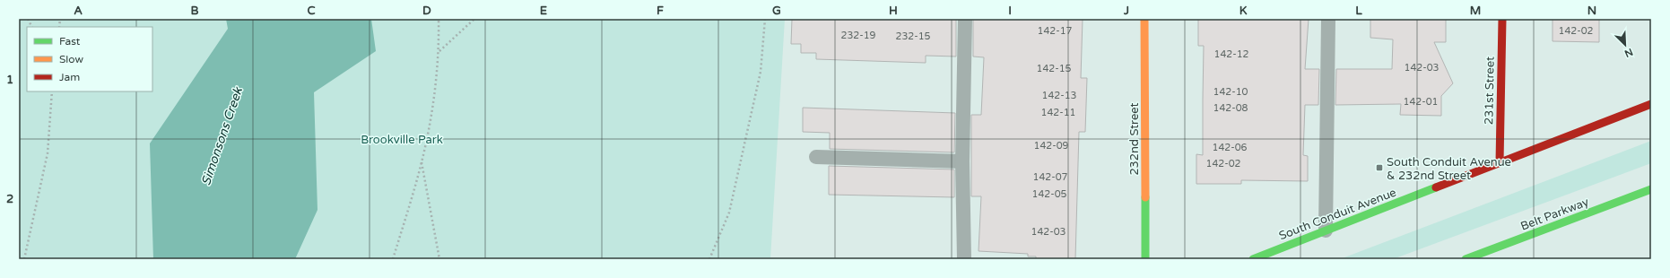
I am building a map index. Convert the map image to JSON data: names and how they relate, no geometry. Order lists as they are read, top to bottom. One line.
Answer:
{"streets":{"main road":["231st Street","232nd Street","South Conduit Avenue","Belt Parkway"]},"crossings":[["231st Street","South Conduit Avenue"]],"water":["Simonsons Creek"],"parks":["Brookville Park"],"places":{"transit":["South Conduit Avenue & 232nd Street"]},"house_numbers":["142-17","142-02","232-19","232-15","142-12","142-03","142-15","142-10","142-13","142-01","142-08","142-11","142-09","142-06","142-02","142-07","142-05","142-03"],"legend":["Fast","Slow","Jam"],"north":"bottom right","grid":{"columns":["A","B","C","D","E","F","G","H","I","J","K","L","M","N"],"rows":["1","2"]}}
